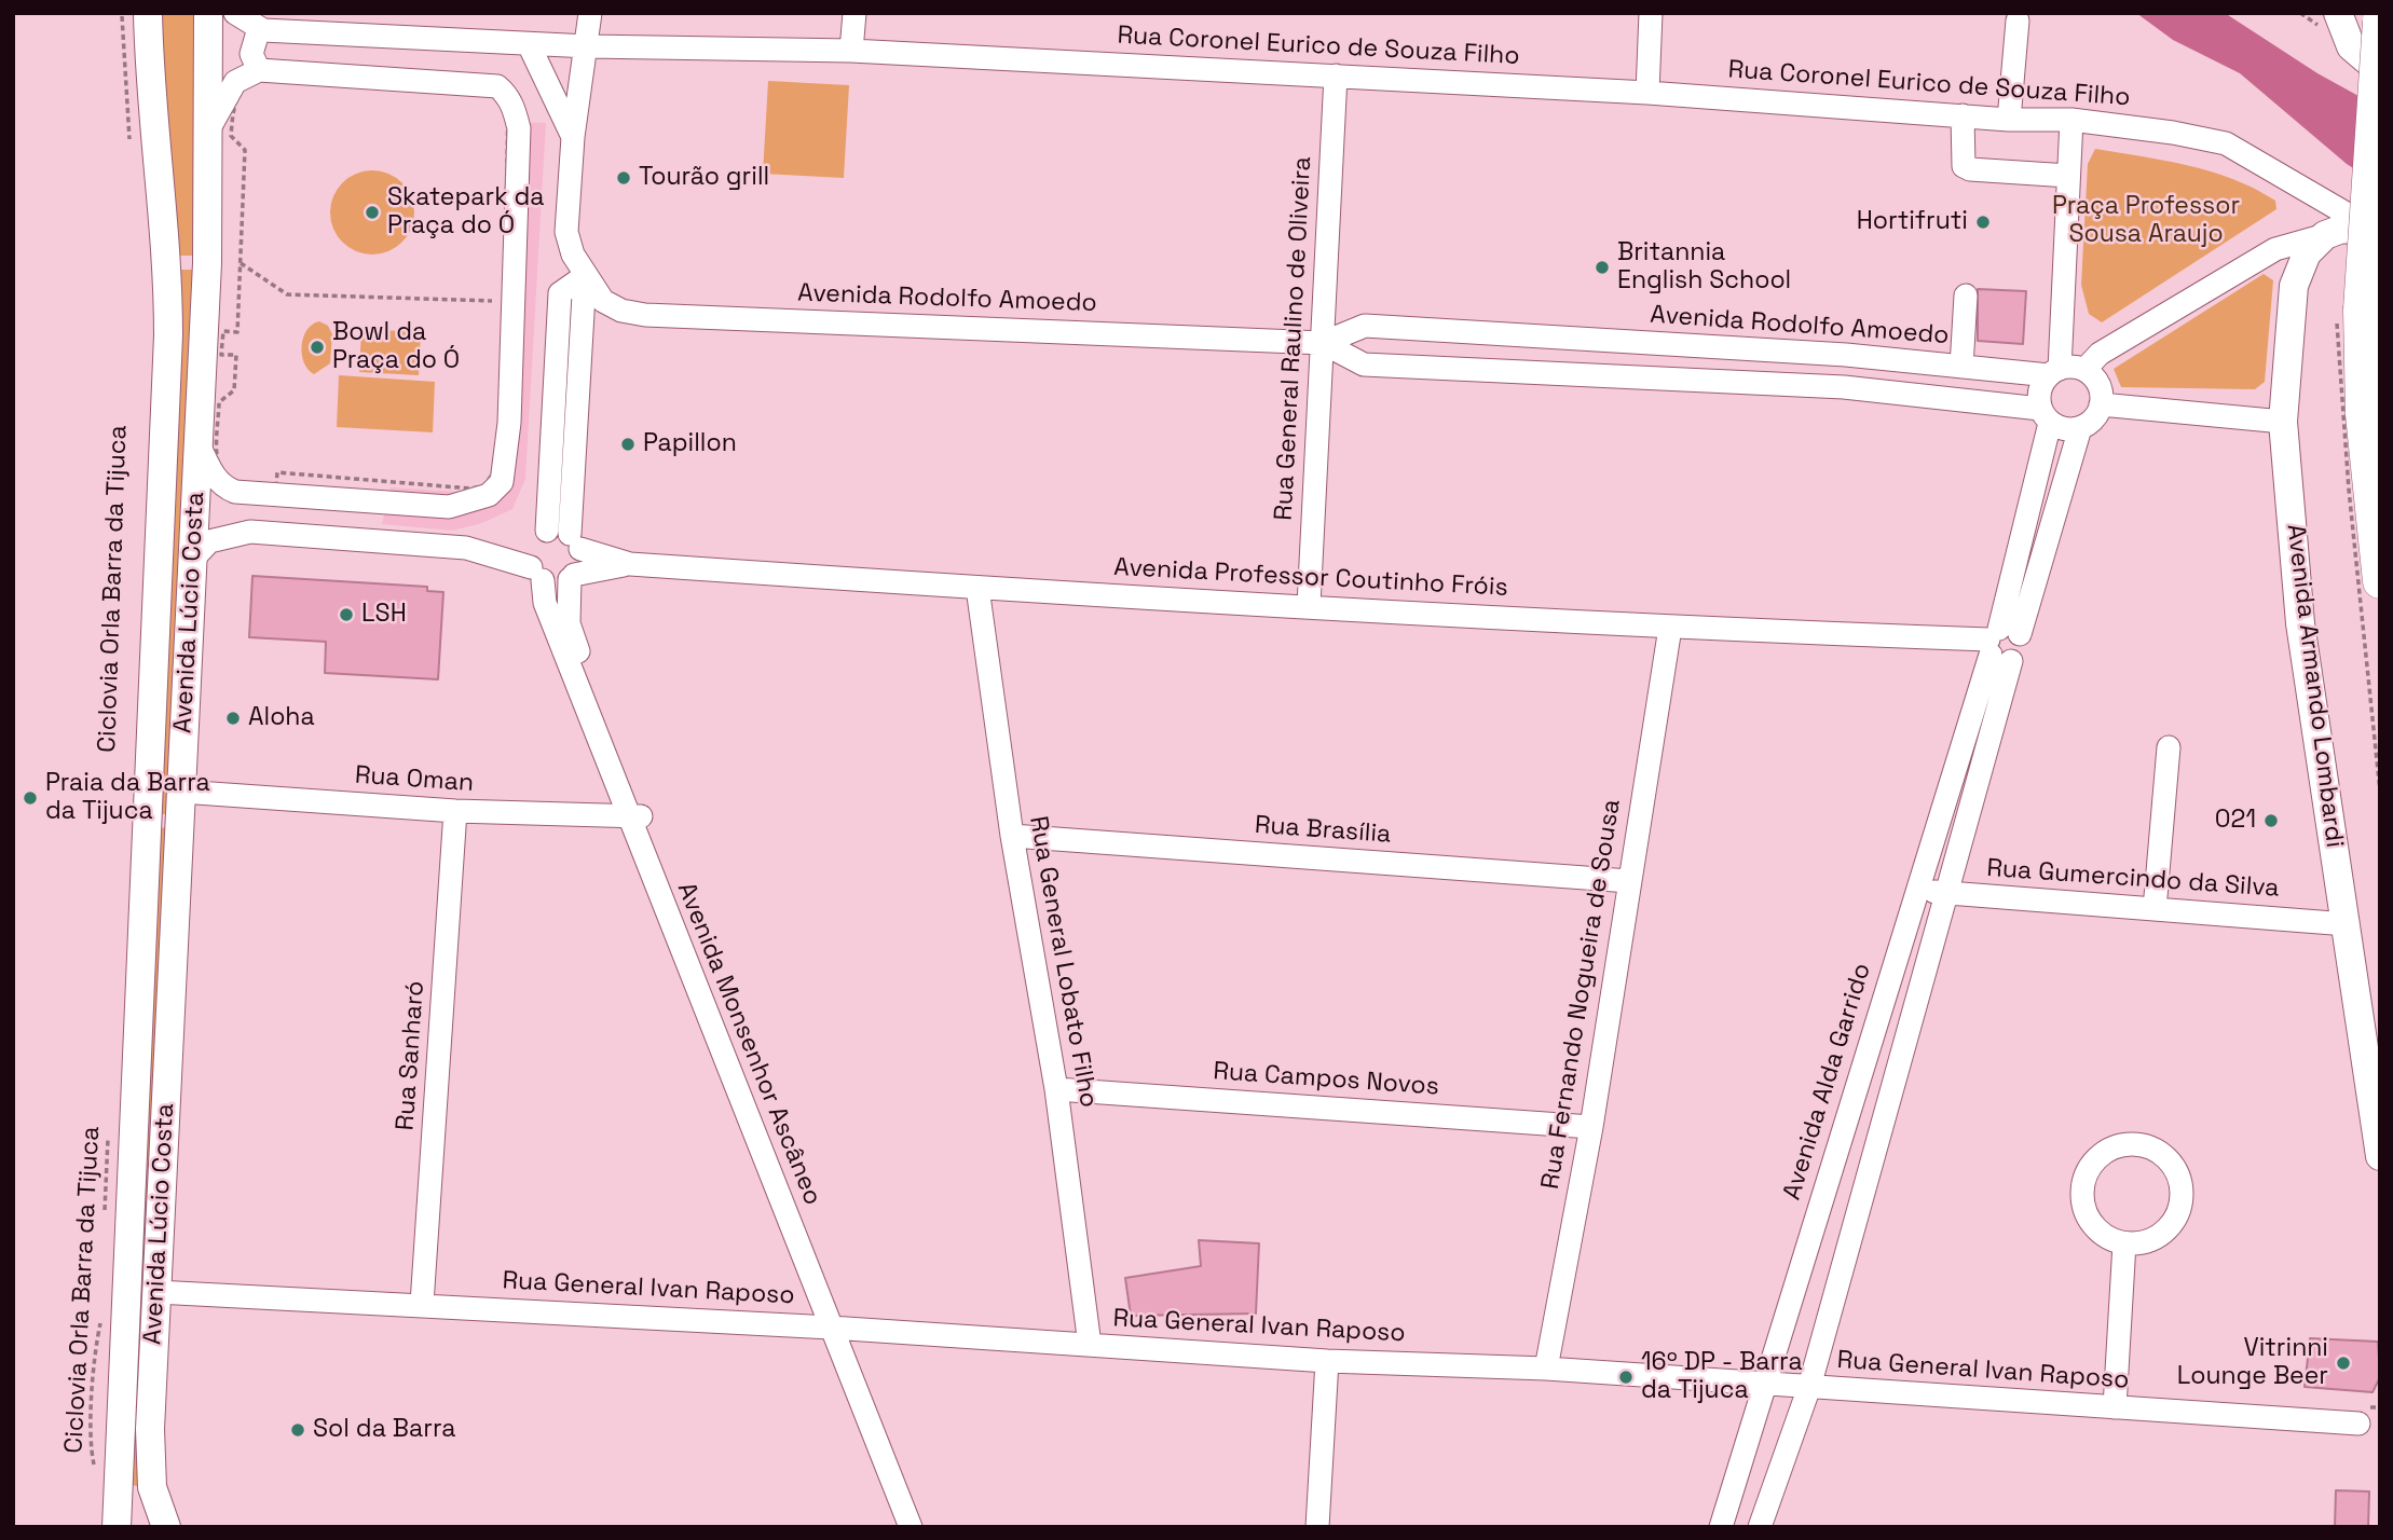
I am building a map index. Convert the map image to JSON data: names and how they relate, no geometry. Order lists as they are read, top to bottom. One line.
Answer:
{"streets":{"main road":["Avenida Lúcio Costa","Avenida Armando Lombardi"],"street":["Rua Coronel Eurico de Souza Filho","Avenida Rodolfo Amoedo","Rua General Raulino de Oliveira","Avenida Professor Coutinho Fróis","Rua Oman","Rua Brasília","Rua Gumercindo da Silva","Rua General Lobato Filho","Rua Fernando Nogueira de Sousa","Avenida Monsenhor Ascâneo","Rua Sanharó","Rua Campos Novos","Avenida Alda Garrido","Rua General Ivan Raposo"],"path":["Ciclovia Orla Barra da Tijuca"]},"crossings":[["Rua Coronel Eurico de Souza Filho","Rua General Raulino de Oliveira"],["Avenida Rodolfo Amoedo","Rua General Raulino de Oliveira"],["Avenida Rodolfo Amoedo","Avenida Alda Garrido"],["Rua General Raulino de Oliveira","Avenida Professor Coutinho Fróis"],["Avenida Professor Coutinho Fróis","Rua General Lobato Filho"],["Avenida Professor Coutinho Fróis","Rua Fernando Nogueira de Sousa"],["Avenida Professor Coutinho Fróis","Avenida Monsenhor Ascâneo"],["Avenida Professor Coutinho Fróis","Avenida Alda Garrido"],["Avenida Lúcio Costa","Rua Oman"],["Avenida Lúcio Costa","Rua General Ivan Raposo"],["Avenida Armando Lombardi","Rua Gumercindo da Silva"],["Rua Oman","Avenida Monsenhor Ascâneo"],["Rua Oman","Rua Sanharó"],["Rua Brasília","Rua General Lobato Filho"],["Rua Brasília","Rua Fernando Nogueira de Sousa"],["Rua Gumercindo da Silva","Avenida Alda Garrido"],["Rua General Lobato Filho","Rua Campos Novos"],["Rua General Lobato Filho","Rua General Ivan Raposo"],["Rua Fernando Nogueira de Sousa","Rua Campos Novos"],["Rua Fernando Nogueira de Sousa","Rua General Ivan Raposo"],["Avenida Monsenhor Ascâneo","Rua General Ivan Raposo"],["Rua Sanharó","Rua General Ivan Raposo"],["Avenida Alda Garrido","Rua General Ivan Raposo"]],"parks":["Praça Professor Sousa Araujo"],"places":["Tourão grill","Skatepark da Praça do Ó","Hortifruti","Britannia English School","Bowl da Praça do Ó","Papillon","LSH","Aloha","Praia da Barra da Tijuca","021","Vitrinni Lounge Beer","16º DP - Barra da Tijuca","Sol da Barra"]}
